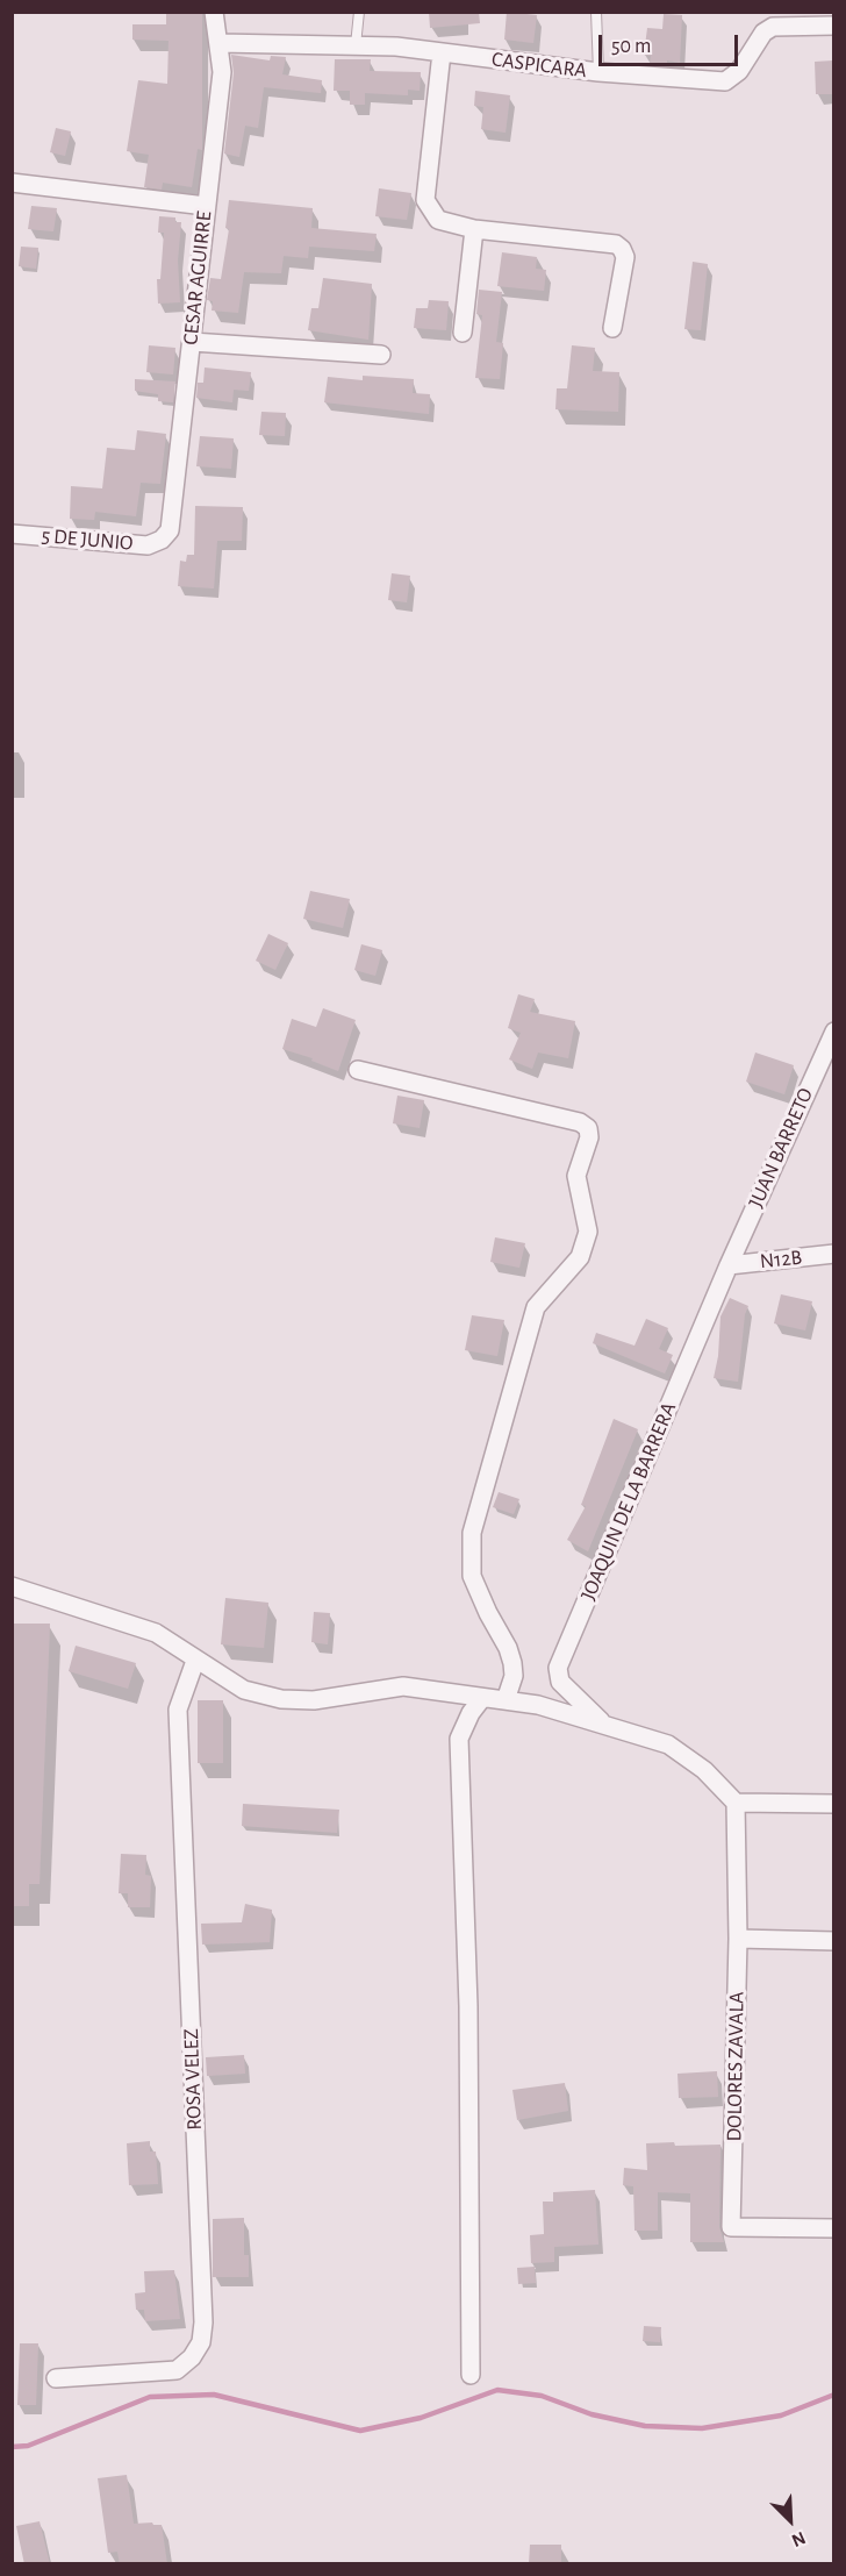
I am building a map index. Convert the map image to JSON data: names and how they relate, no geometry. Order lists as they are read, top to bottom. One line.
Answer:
{"streets":{"street":["CASPICARA","CESAR AGUIRRE","5 DE JUNIO","JUAN BARRETO","N12B","JOAQUIN DE LA BARRERA","DOLORES ZAVALA","ROSA VELEZ"]},"crossings":[["CASPICARA","CESAR AGUIRRE"],["CESAR AGUIRRE","5 DE JUNIO"],["JUAN BARRETO","N12B"],["JUAN BARRETO","JOAQUIN DE LA BARRERA"],["N12B","JOAQUIN DE LA BARRERA"]],"scale_bar":"50 m","north":"bottom right"}
